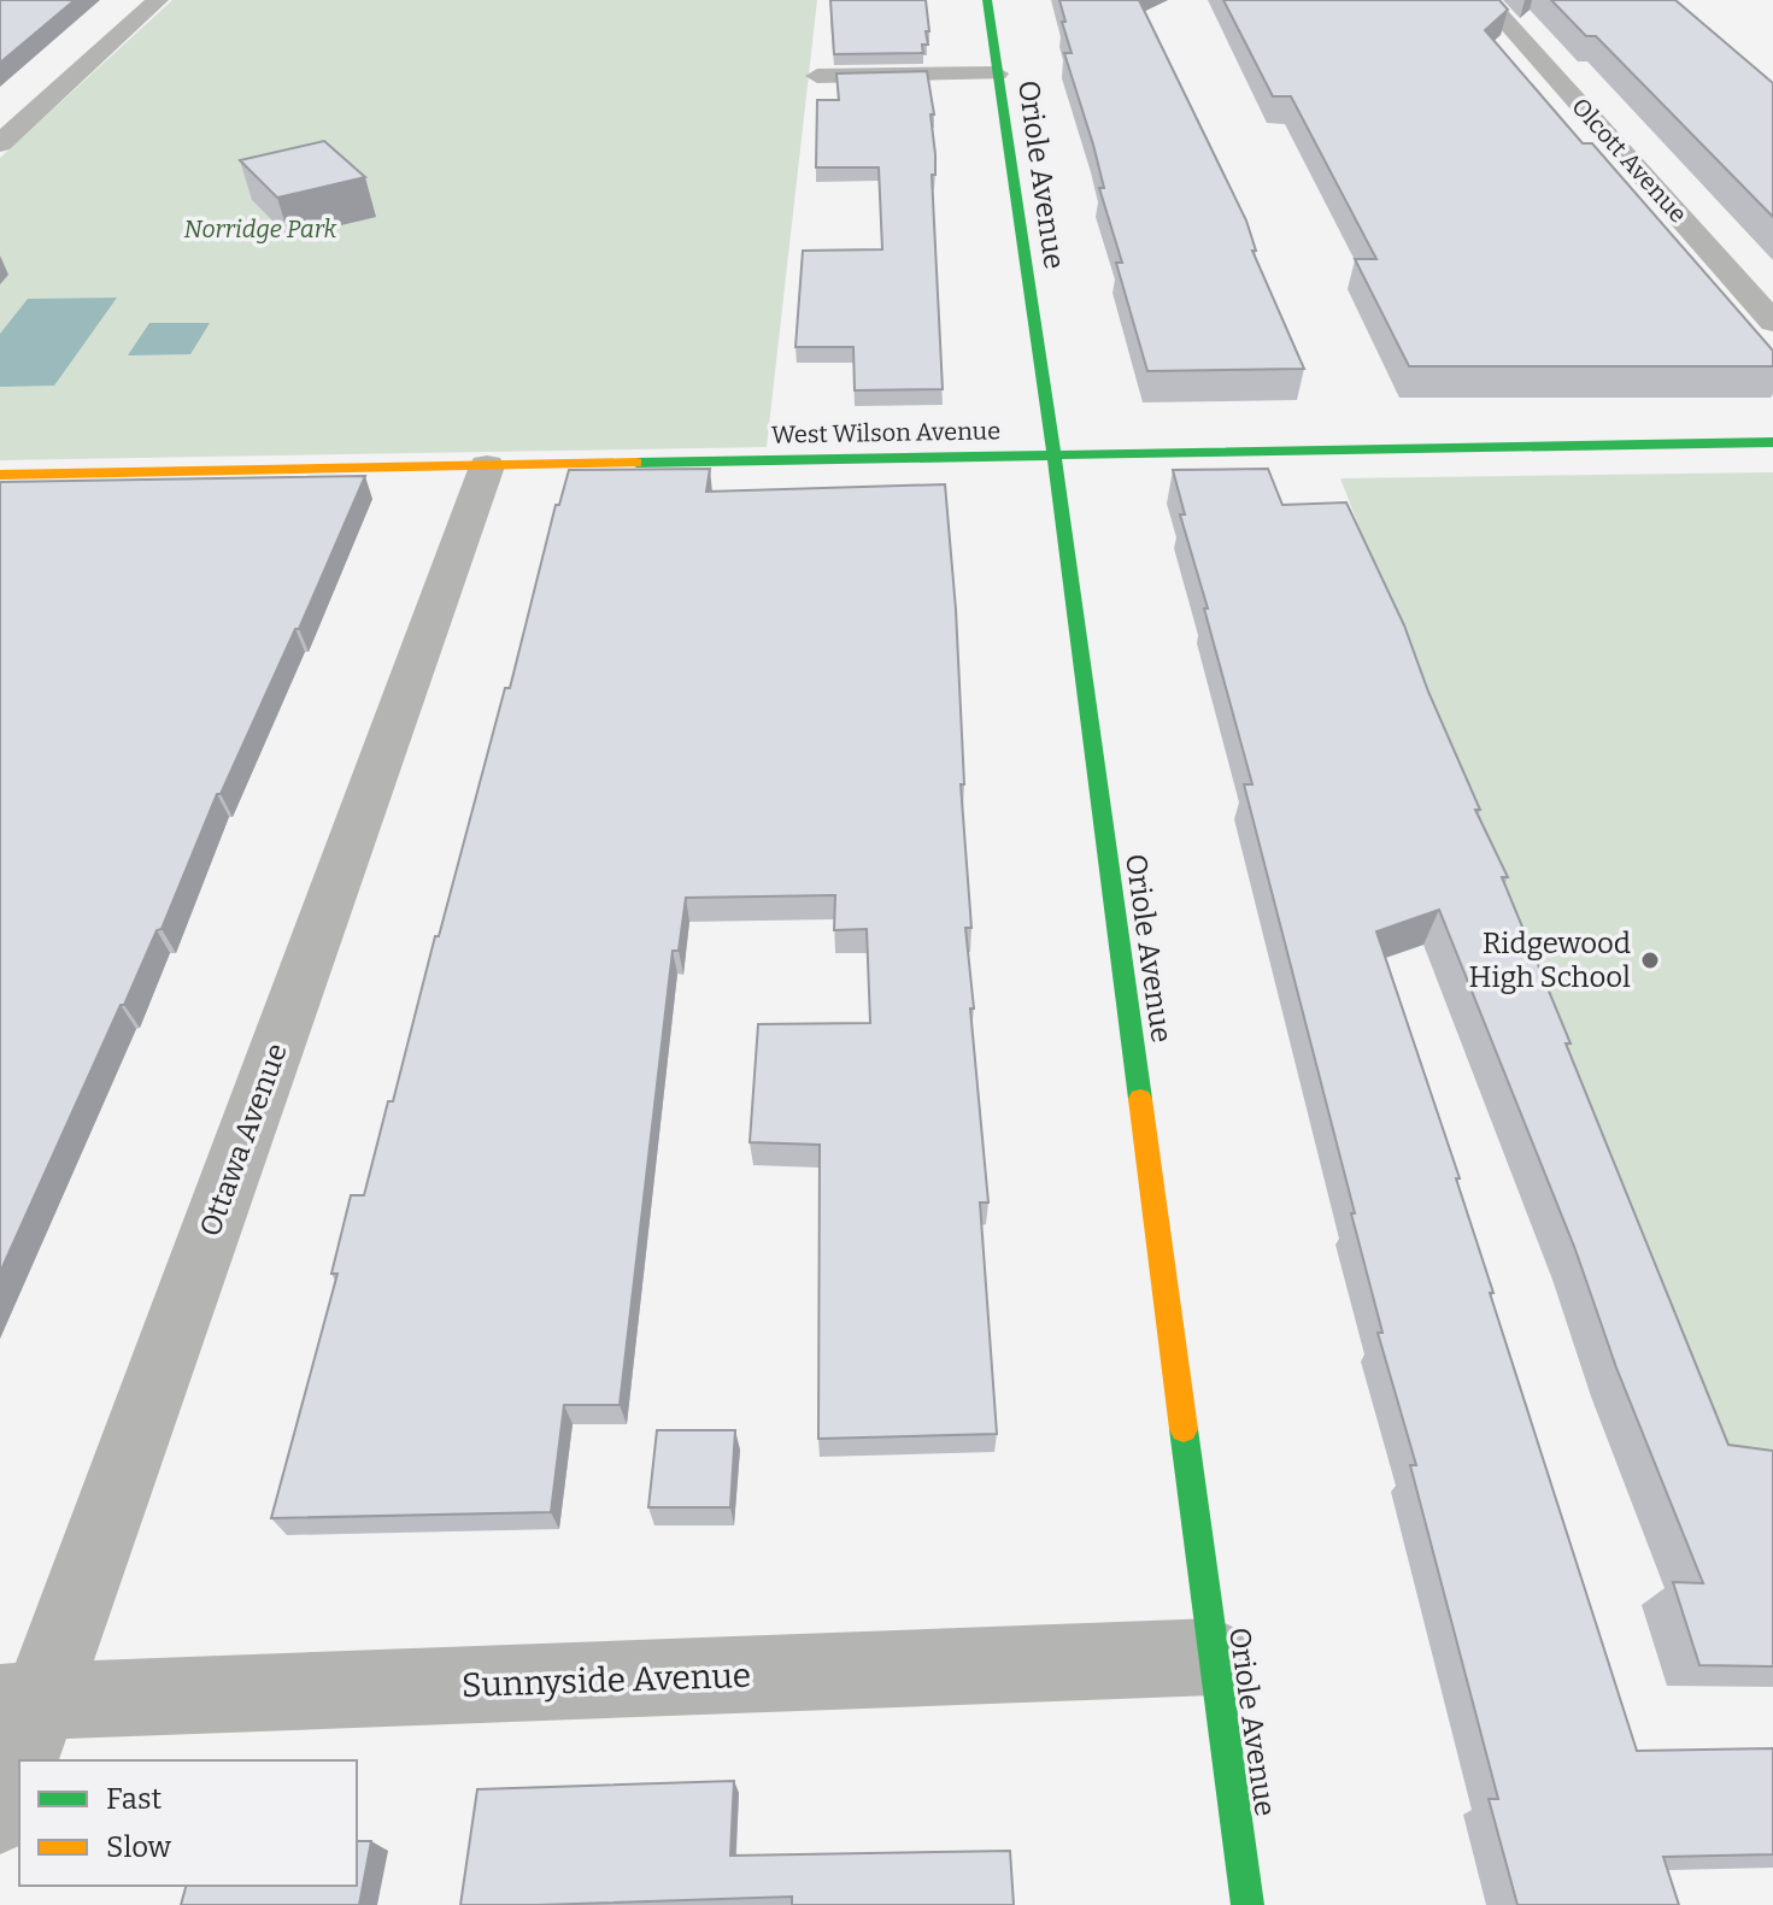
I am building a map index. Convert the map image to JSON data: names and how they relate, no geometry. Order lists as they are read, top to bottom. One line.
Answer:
{"streets":{"street":["Olcott Avenue","Oriole Avenue","West Wilson Avenue","Ottawa Avenue","Sunnyside Avenue"]},"crossings":[["Oriole Avenue","West Wilson Avenue"],["Oriole Avenue","Sunnyside Avenue"],["West Wilson Avenue","Ottawa Avenue"],["Ottawa Avenue","Sunnyside Avenue"]],"parks":["Norridge Park"],"places":["Ridgewood High School"],"legend":["Fast","Slow"]}
